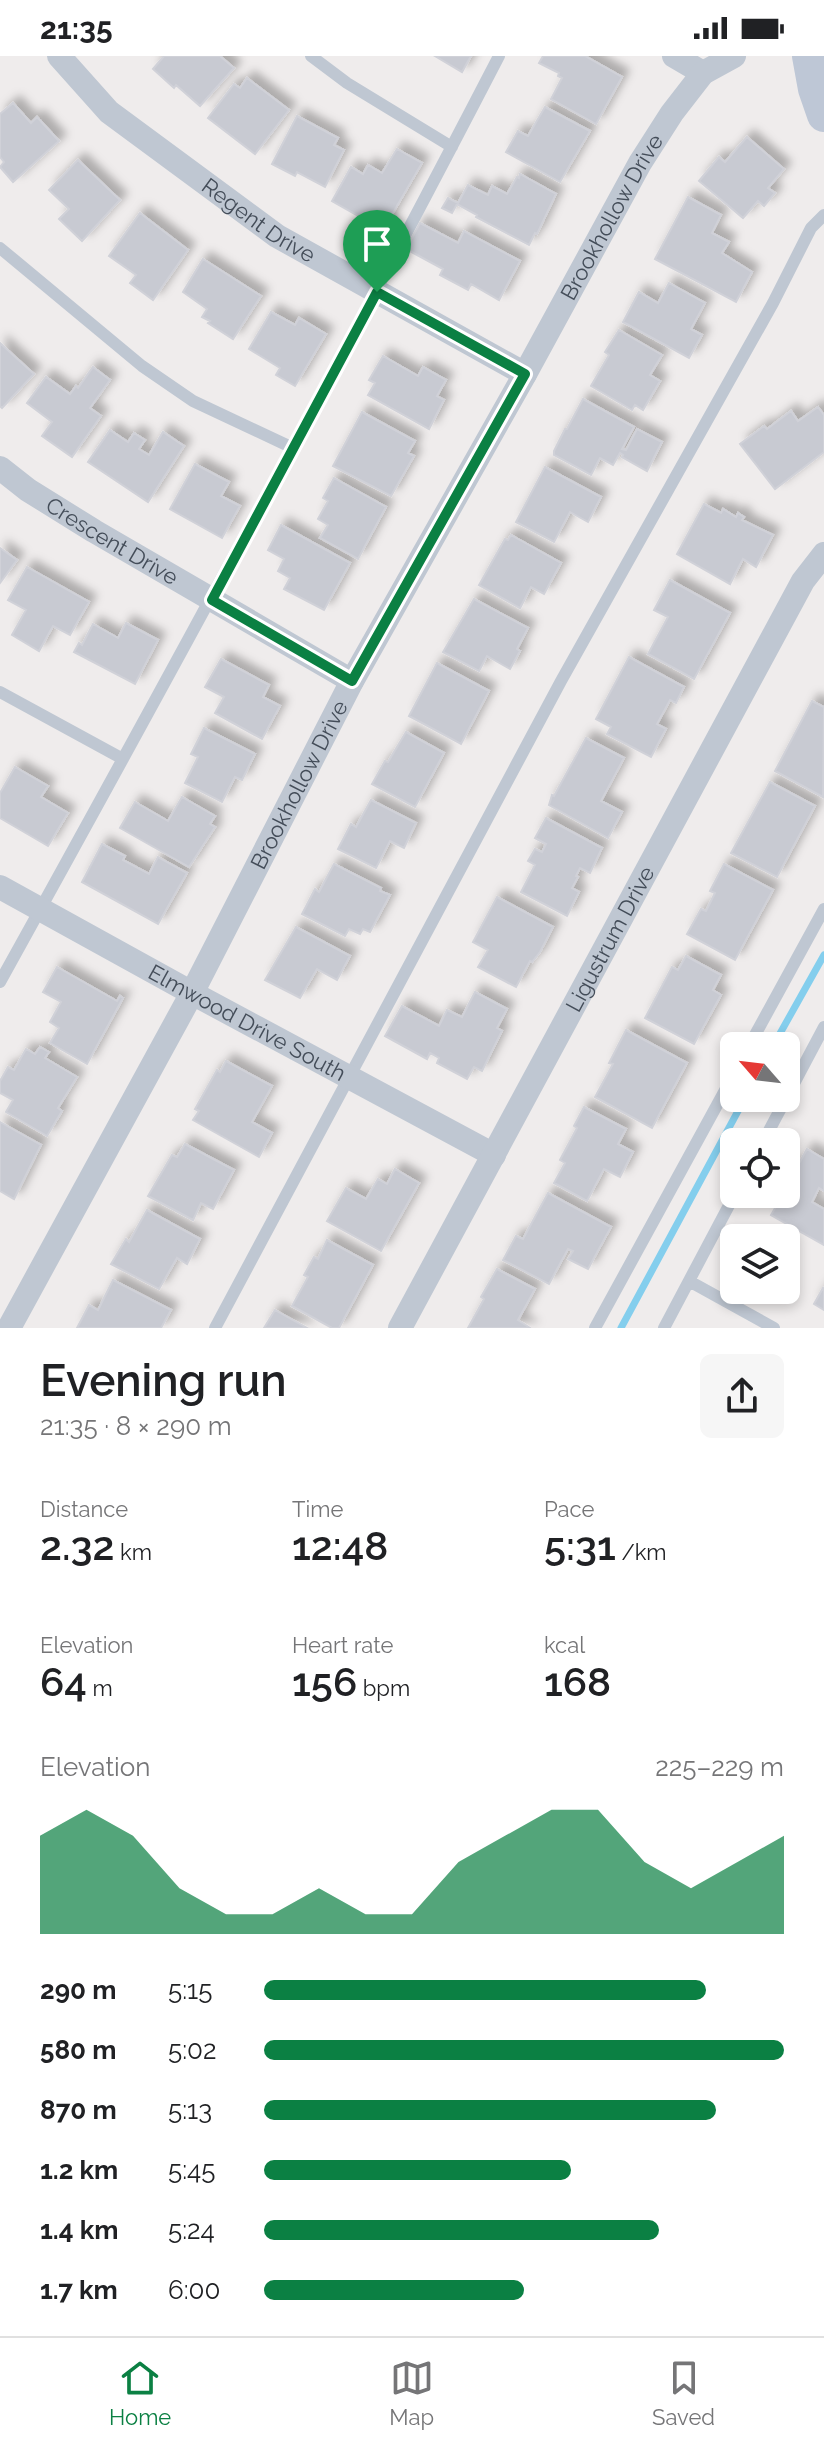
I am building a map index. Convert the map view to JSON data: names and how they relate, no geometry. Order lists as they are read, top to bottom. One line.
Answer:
{"streets":{"street":["Brookhollow Drive","Regent Drive","Crescent Drive","Ligustrum Drive","Elmwood Drive South"]},"crossings":[["Brookhollow Drive","Regent Drive"],["Brookhollow Drive","Crescent Drive"],["Brookhollow Drive","Elmwood Drive South"],["Ligustrum Drive","Elmwood Drive South"]],"north":"top left","page":{"status":"21:35","heading":["Evening run","21:35 · 8 × 290 m"],"stats":[["Distance","2.32 km"],["Time","12:48"],["Pace","5:31 /km"],["Elevation","64 m"],["Heart rate","156 bpm"],["kcal","168"]],"chart":["Elevation","225–229 m"],"list":[{"name":"290 m","note":"5:15"},{"name":"580 m","note":"5:02"},{"name":"870 m","note":"5:13"},{"name":"1.2 km","note":"5:45"},{"name":"1.4 km","note":"5:24"},{"name":"1.7 km","note":"6:00"}],"tabs":["Home","Map","Saved"]}}
